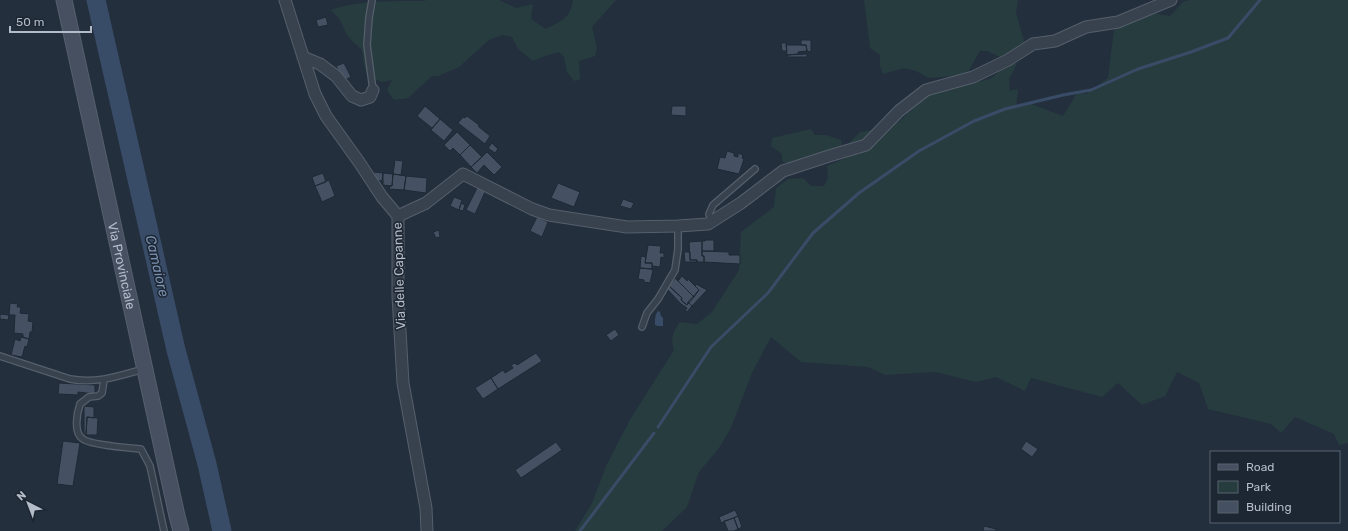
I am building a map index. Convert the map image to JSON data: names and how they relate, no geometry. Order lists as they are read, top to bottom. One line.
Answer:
{"streets":{"main road":["Via Provinciale"],"street":["Via delle Capanne"]},"water":["Camaiore"],"legend":["Road","Park","Building"],"scale_bar":"50 m","north":"top left"}
